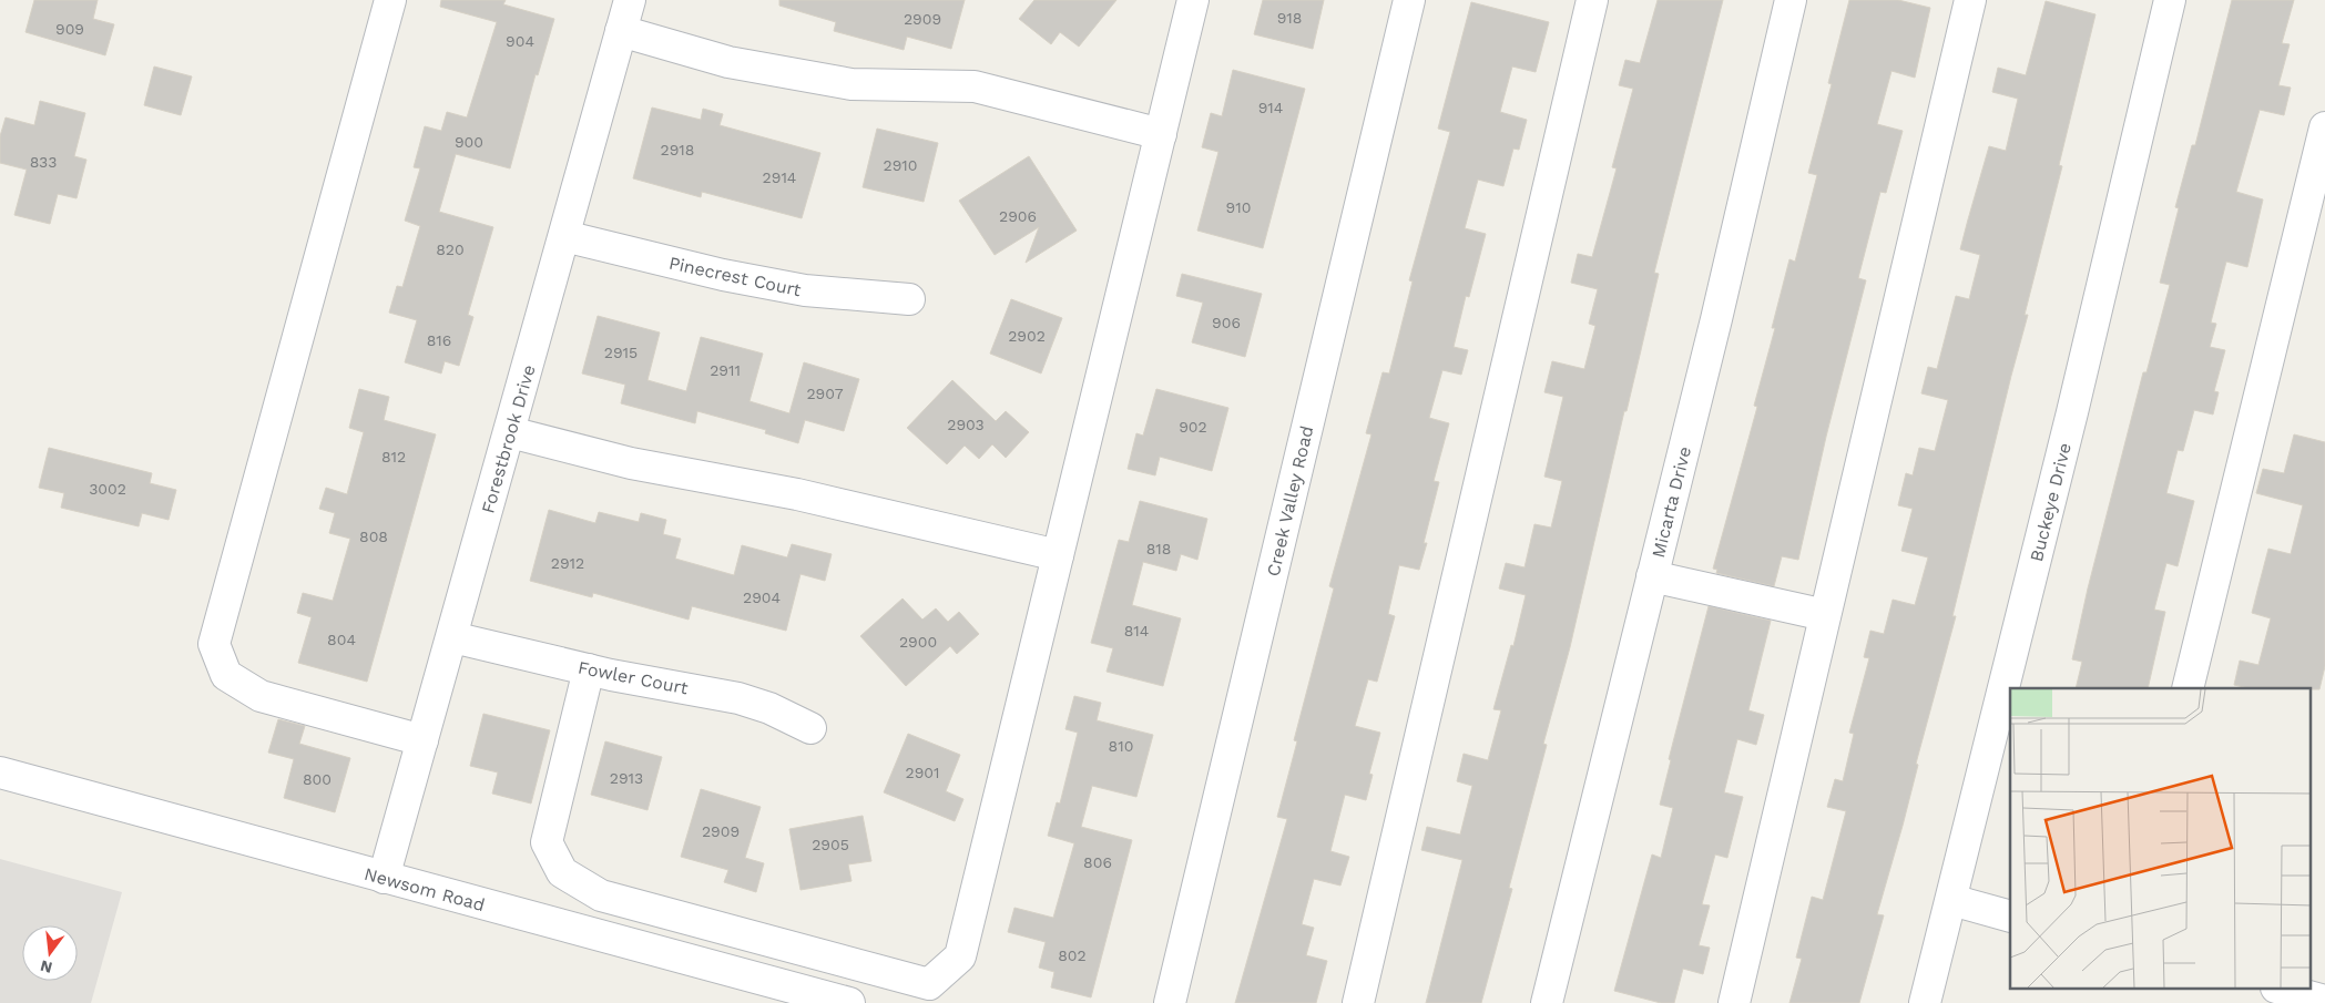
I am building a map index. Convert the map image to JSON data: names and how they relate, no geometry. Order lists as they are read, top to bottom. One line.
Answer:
{"streets":{"street":["Pinecrest Court","Forestbrook Drive","Creek Valley Road","Micarta Drive","Buckeye Drive","Fowler Court","Newsom Road"]},"crossings":[["Pinecrest Court","Forestbrook Drive"],["Forestbrook Drive","Fowler Court"],["Forestbrook Drive","Newsom Road"]],"house_numbers":["918","2909","909","904","914","900","2918","833","2910","2914","910","2906","820","906","2902","816","2915","2911","2907","2903","902","812","3002","808","818","2912","2904","814","804","2900","810","2901","2913","800","2909","2905","806","802"],"north":"bottom"}
